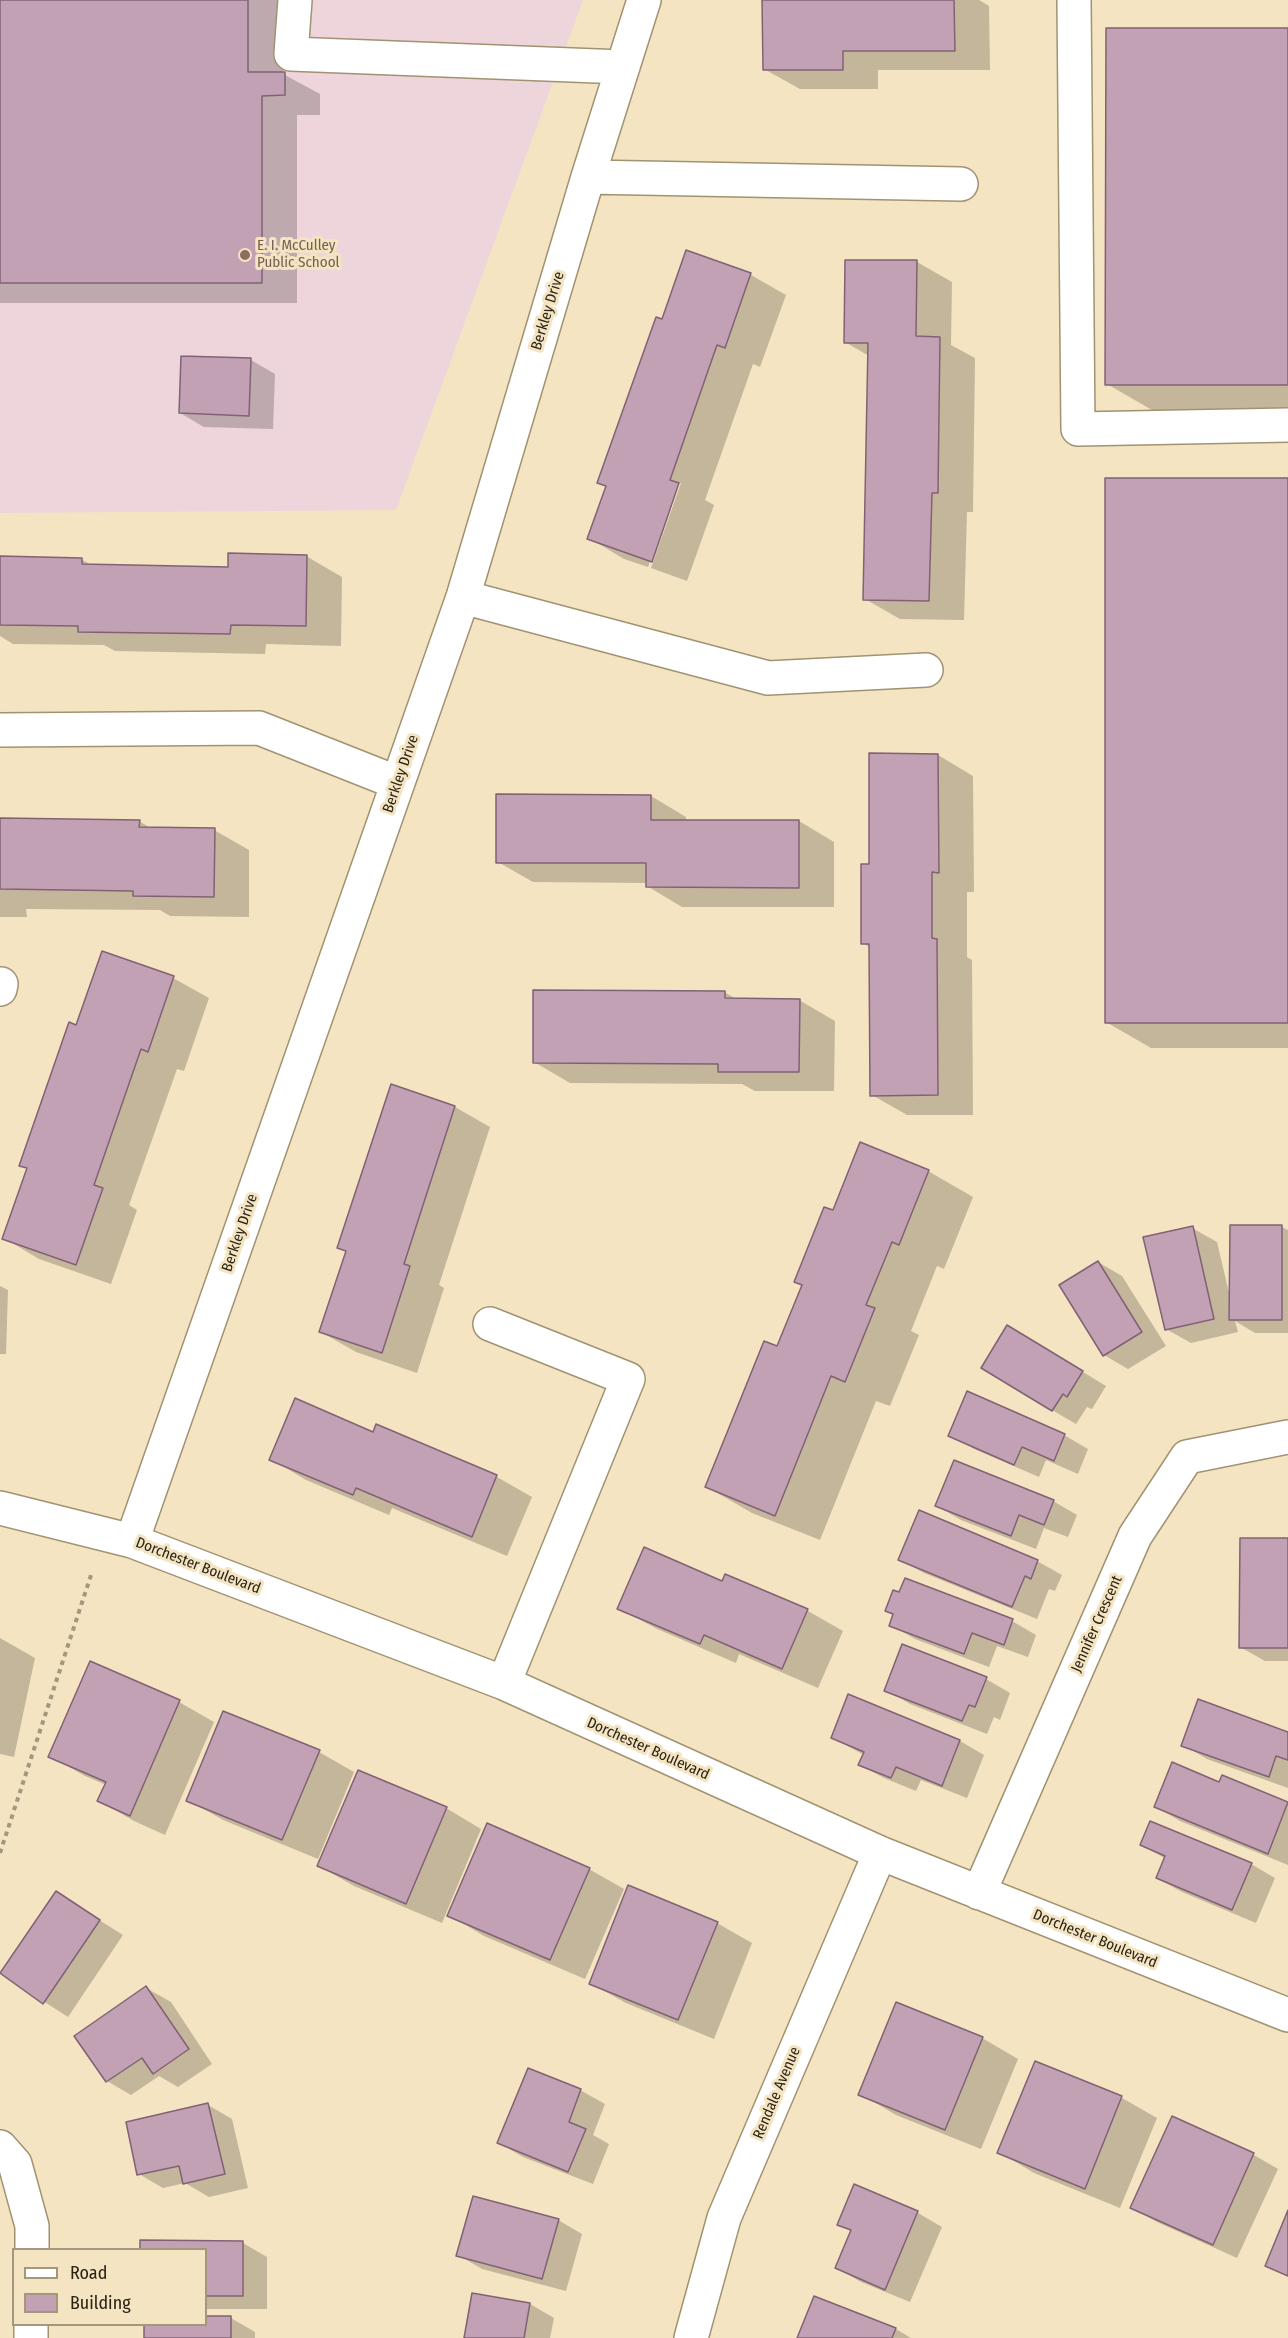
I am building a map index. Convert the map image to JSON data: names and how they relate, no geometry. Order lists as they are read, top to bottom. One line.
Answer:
{"streets":{"street":["Berkley Drive","Dorchester Boulevard","Jennifer Crescent","Rendale Avenue"]},"crossings":[["Berkley Drive","Dorchester Boulevard"],["Dorchester Boulevard","Jennifer Crescent"],["Dorchester Boulevard","Rendale Avenue"]],"places":["E. I. McCulley Public School"],"legend":["Road","Building"]}
